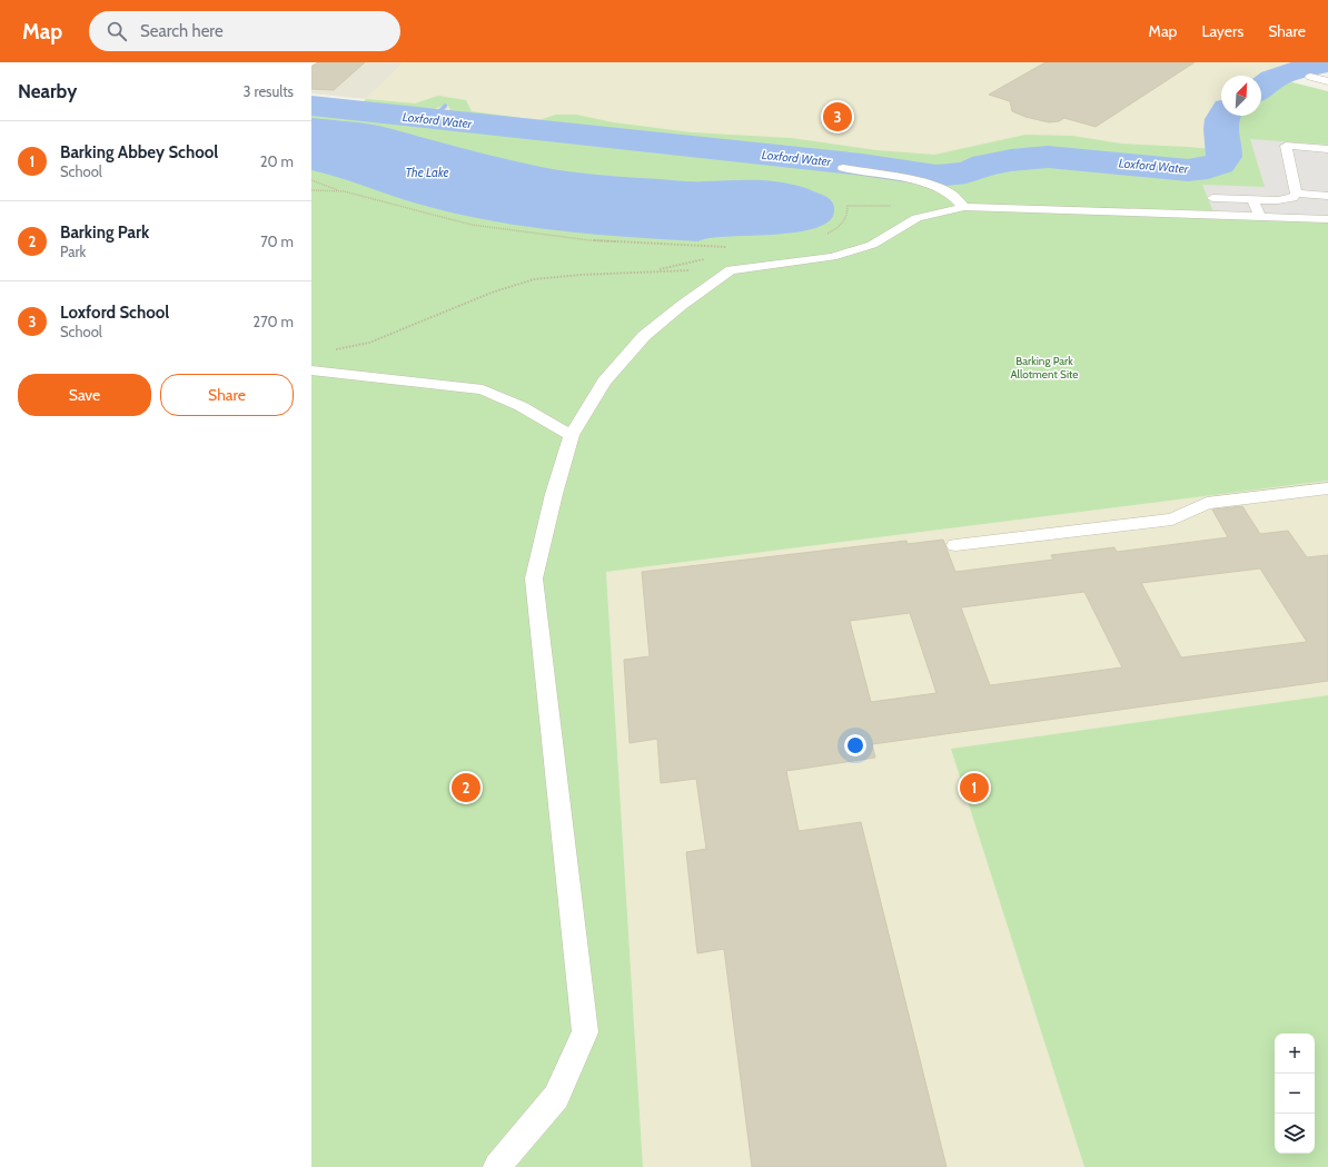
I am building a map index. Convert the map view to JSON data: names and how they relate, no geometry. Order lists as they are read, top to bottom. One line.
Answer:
{"water":["Loxford Water","The Lake"],"parks":["Barking Park Allotment Site"],"north":"top right","page":{"header":"Map","search":"Search here","nav":["Map","Layers","Share"],"heading":["Nearby","3 results"],"pins":["3","1","2"],"list":[{"mark":"1","name":"Barking Abbey School","note":"School","value":"20 m"},{"mark":"2","name":"Barking Park","note":"Park","value":"70 m"},{"mark":"3","name":"Loxford School","note":"School","value":"270 m"}],"buttons":["Save","Share"],"map_buttons":["+","−"]}}
